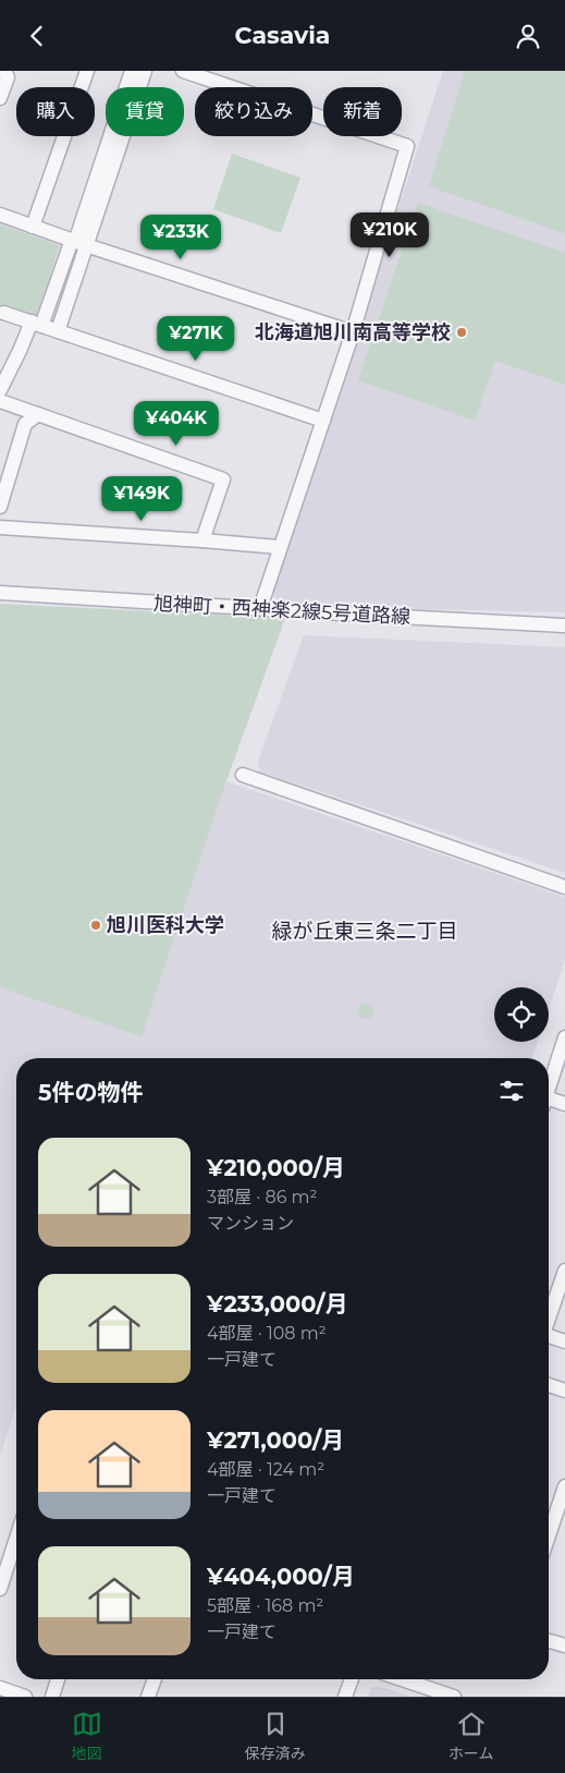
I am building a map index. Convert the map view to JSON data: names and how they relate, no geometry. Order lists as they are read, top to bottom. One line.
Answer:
{"streets":{"street":["旭神町・西神楽2線5号道路線"]},"districts":["緑が丘東三条二丁目"],"places":["北海道旭川南高等学校","旭川医科大学"],"page":{"header":"Casavia","chip":["購入","賃貸","絞り込み","新着"],"price":["¥210K","¥233K","¥271K","¥404K","¥149K"],"heading":"5件の物件","list":[{"name":"¥210,000/月","note":"3部屋 · 86 m² · マンション"},{"name":"¥233,000/月","note":"4部屋 · 108 m² · 一戸建て"},{"name":"¥271,000/月","note":"4部屋 · 124 m² · 一戸建て"},{"name":"¥404,000/月","note":"5部屋 · 168 m² · 一戸建て"}],"tabs":["地図","保存済み","ホーム"]}}
